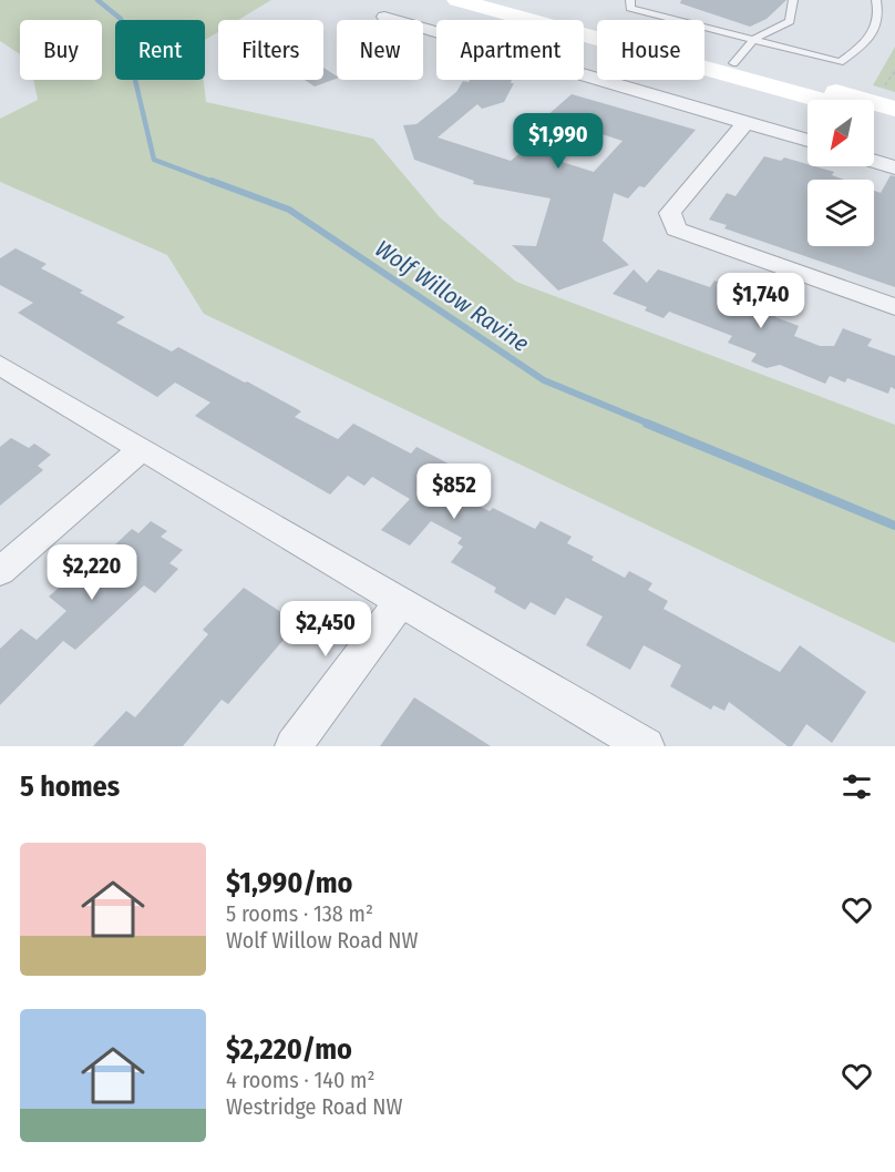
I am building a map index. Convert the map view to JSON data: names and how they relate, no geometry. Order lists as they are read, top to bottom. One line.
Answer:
{"water":["Wolf Willow Ravine"],"north":"bottom left","page":{"chip":["Buy","Rent","Filters","New","Apartment","House"],"price":["$1,990","$1,740","$852","$2,220","$2,450"],"heading":"5 homes","list":[{"name":"$1,990/mo","note":"5 rooms · 138 m² · Wolf Willow Road NW"},{"name":"$2,220/mo","note":"4 rooms · 140 m² · Westridge Road NW"}]}}
